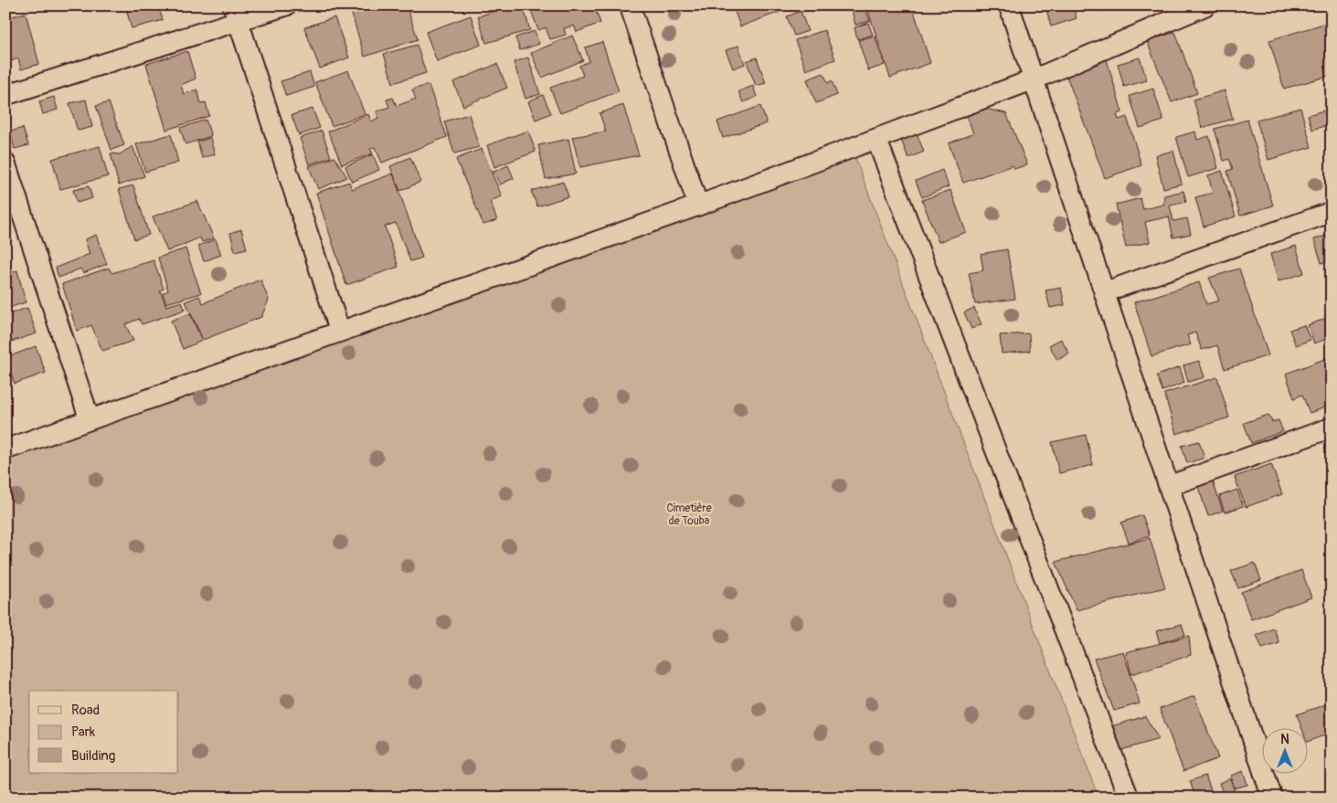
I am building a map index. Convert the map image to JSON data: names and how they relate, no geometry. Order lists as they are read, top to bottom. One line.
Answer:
{"parks":["Cimetière de Touba"],"legend":["Road","Park","Building"],"north":"top"}
